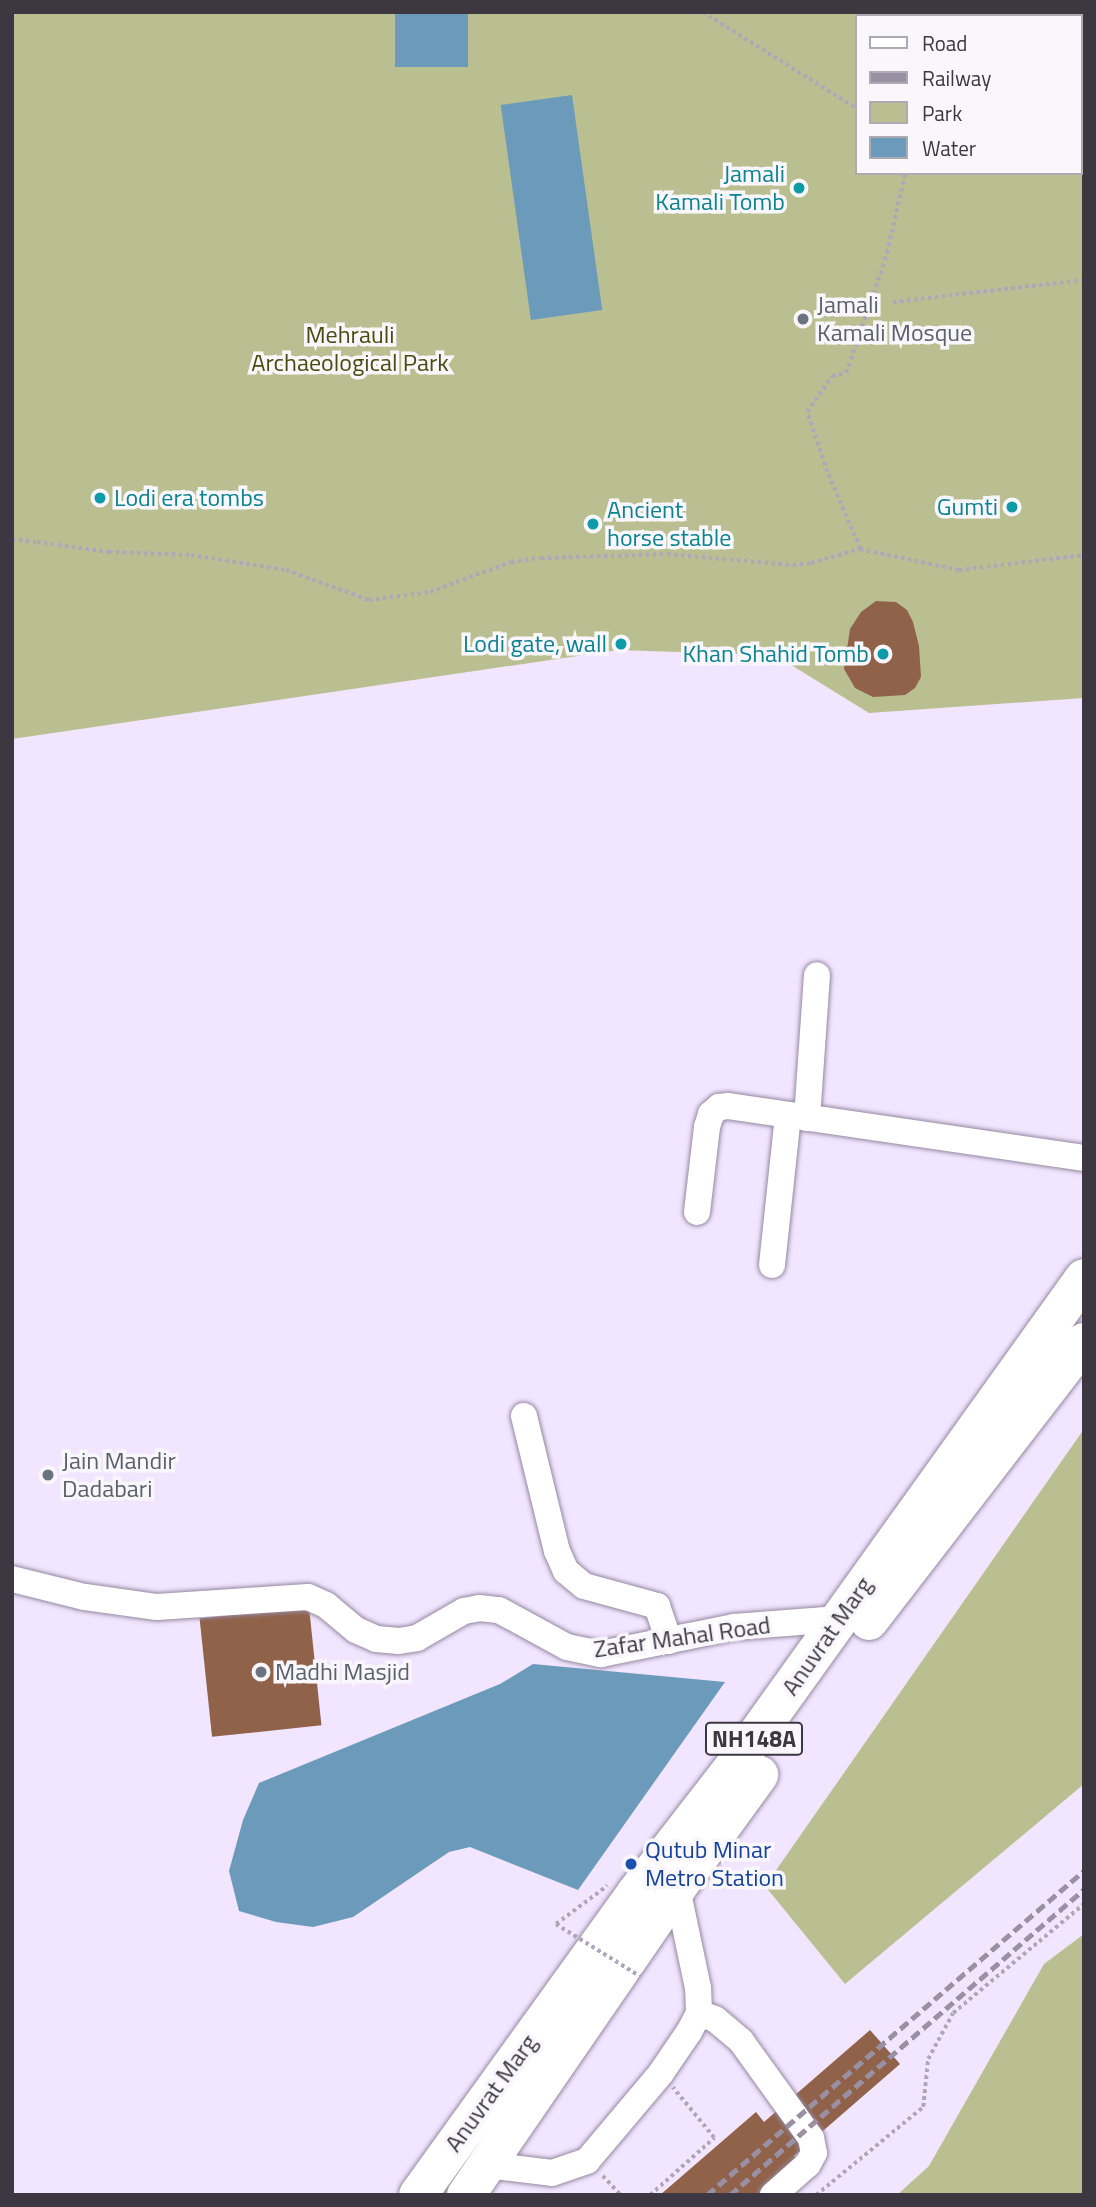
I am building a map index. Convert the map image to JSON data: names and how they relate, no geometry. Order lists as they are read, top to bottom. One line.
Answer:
{"streets":{"highway":["Anuvrat Marg","NH148A"],"street":["Zafar Mahal Road"]},"crossings":[["Anuvrat Marg","Zafar Mahal Road"]],"parks":["Mehrauli Archaeological Park"],"places":["Jamali Kamali Tomb","Jamali Kamali Mosque","Lodi era tombs","Gumti","Ancient horse stable","Lodi gate, wall","Khan Shahid Tomb","Jain Mandir Dadabari","Madhi Masjid","Qutub Minar Metro Station"],"legend":["Road","Railway","Park","Water"]}
